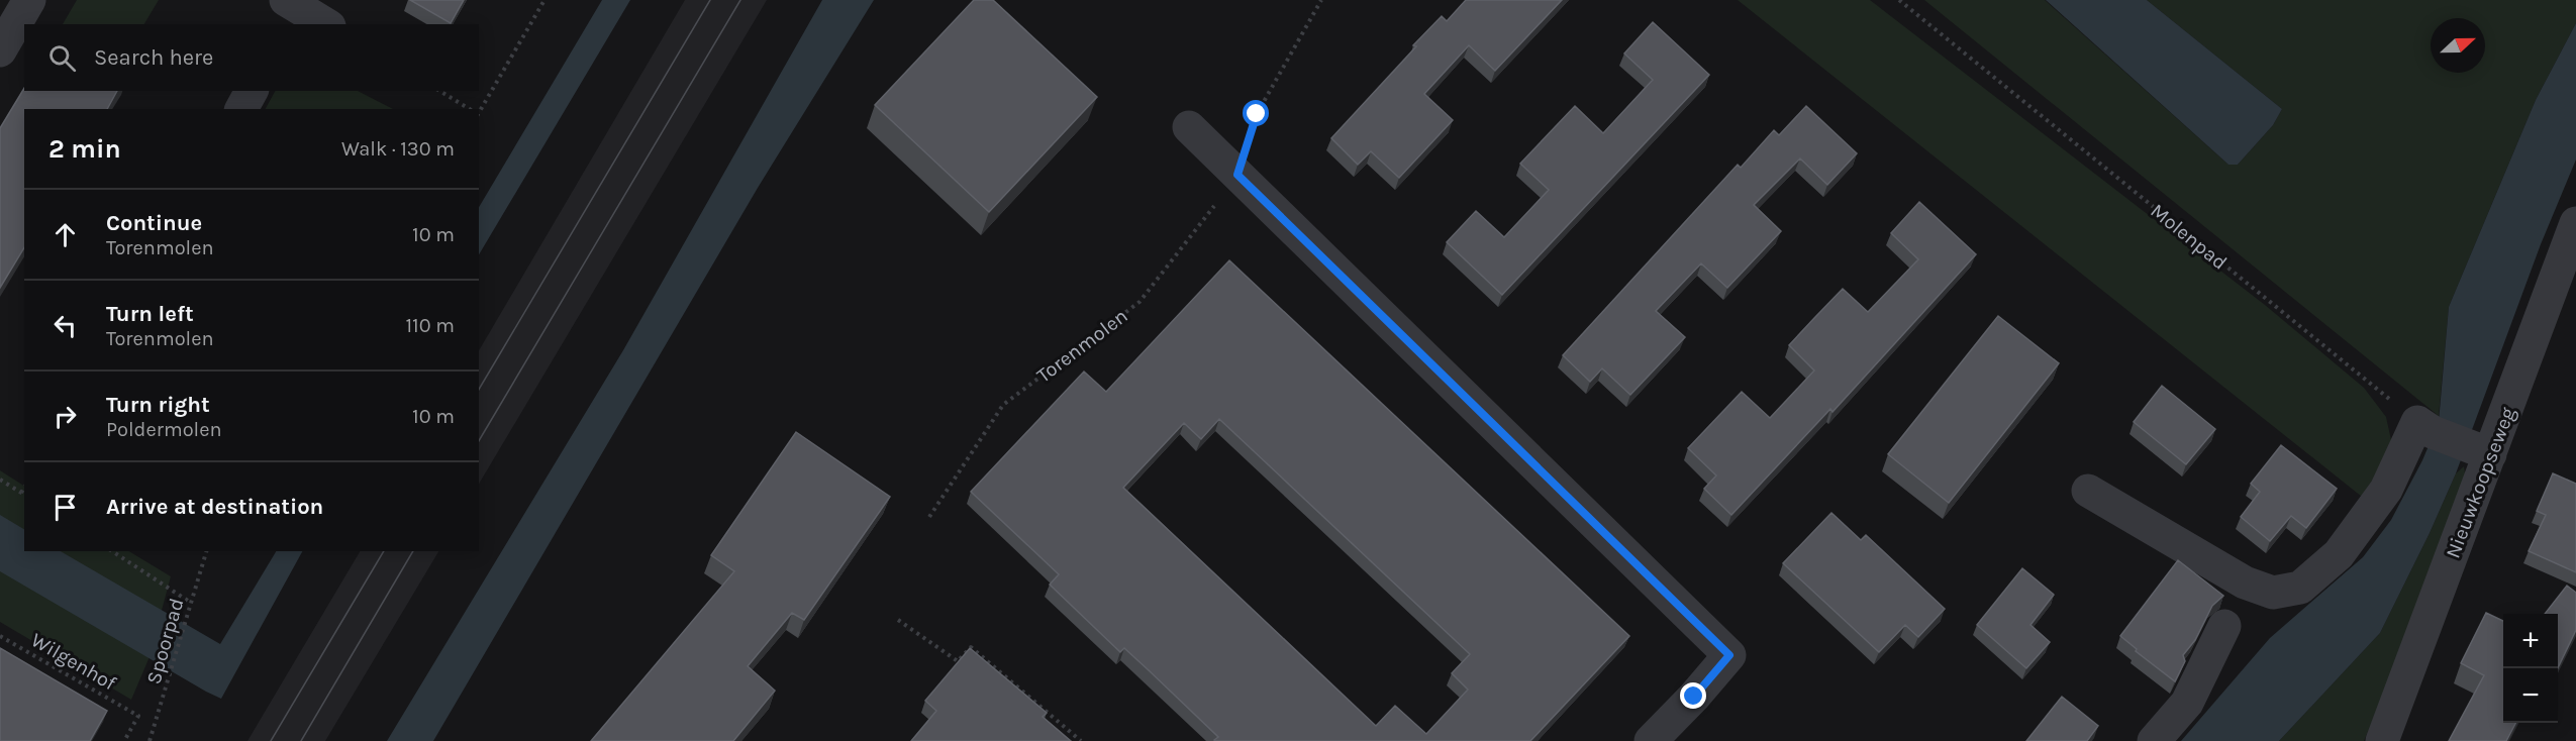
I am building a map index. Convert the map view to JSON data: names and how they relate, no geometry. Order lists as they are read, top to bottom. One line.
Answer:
{"streets":{"street":["Nieuwkoopseweg"],"path":["Molenpad","Torenmolen","Spoorpad","Wilgenhof"]},"north":"right","page":{"search":"Search here","heading":["2 min","Walk · 130 m"],"list":[["Continue","Torenmolen","10 m"],["Turn left","Torenmolen","110 m"],["Turn right","Poldermolen","10 m"],"Arrive at destination"],"map_buttons":["+","−"]}}
